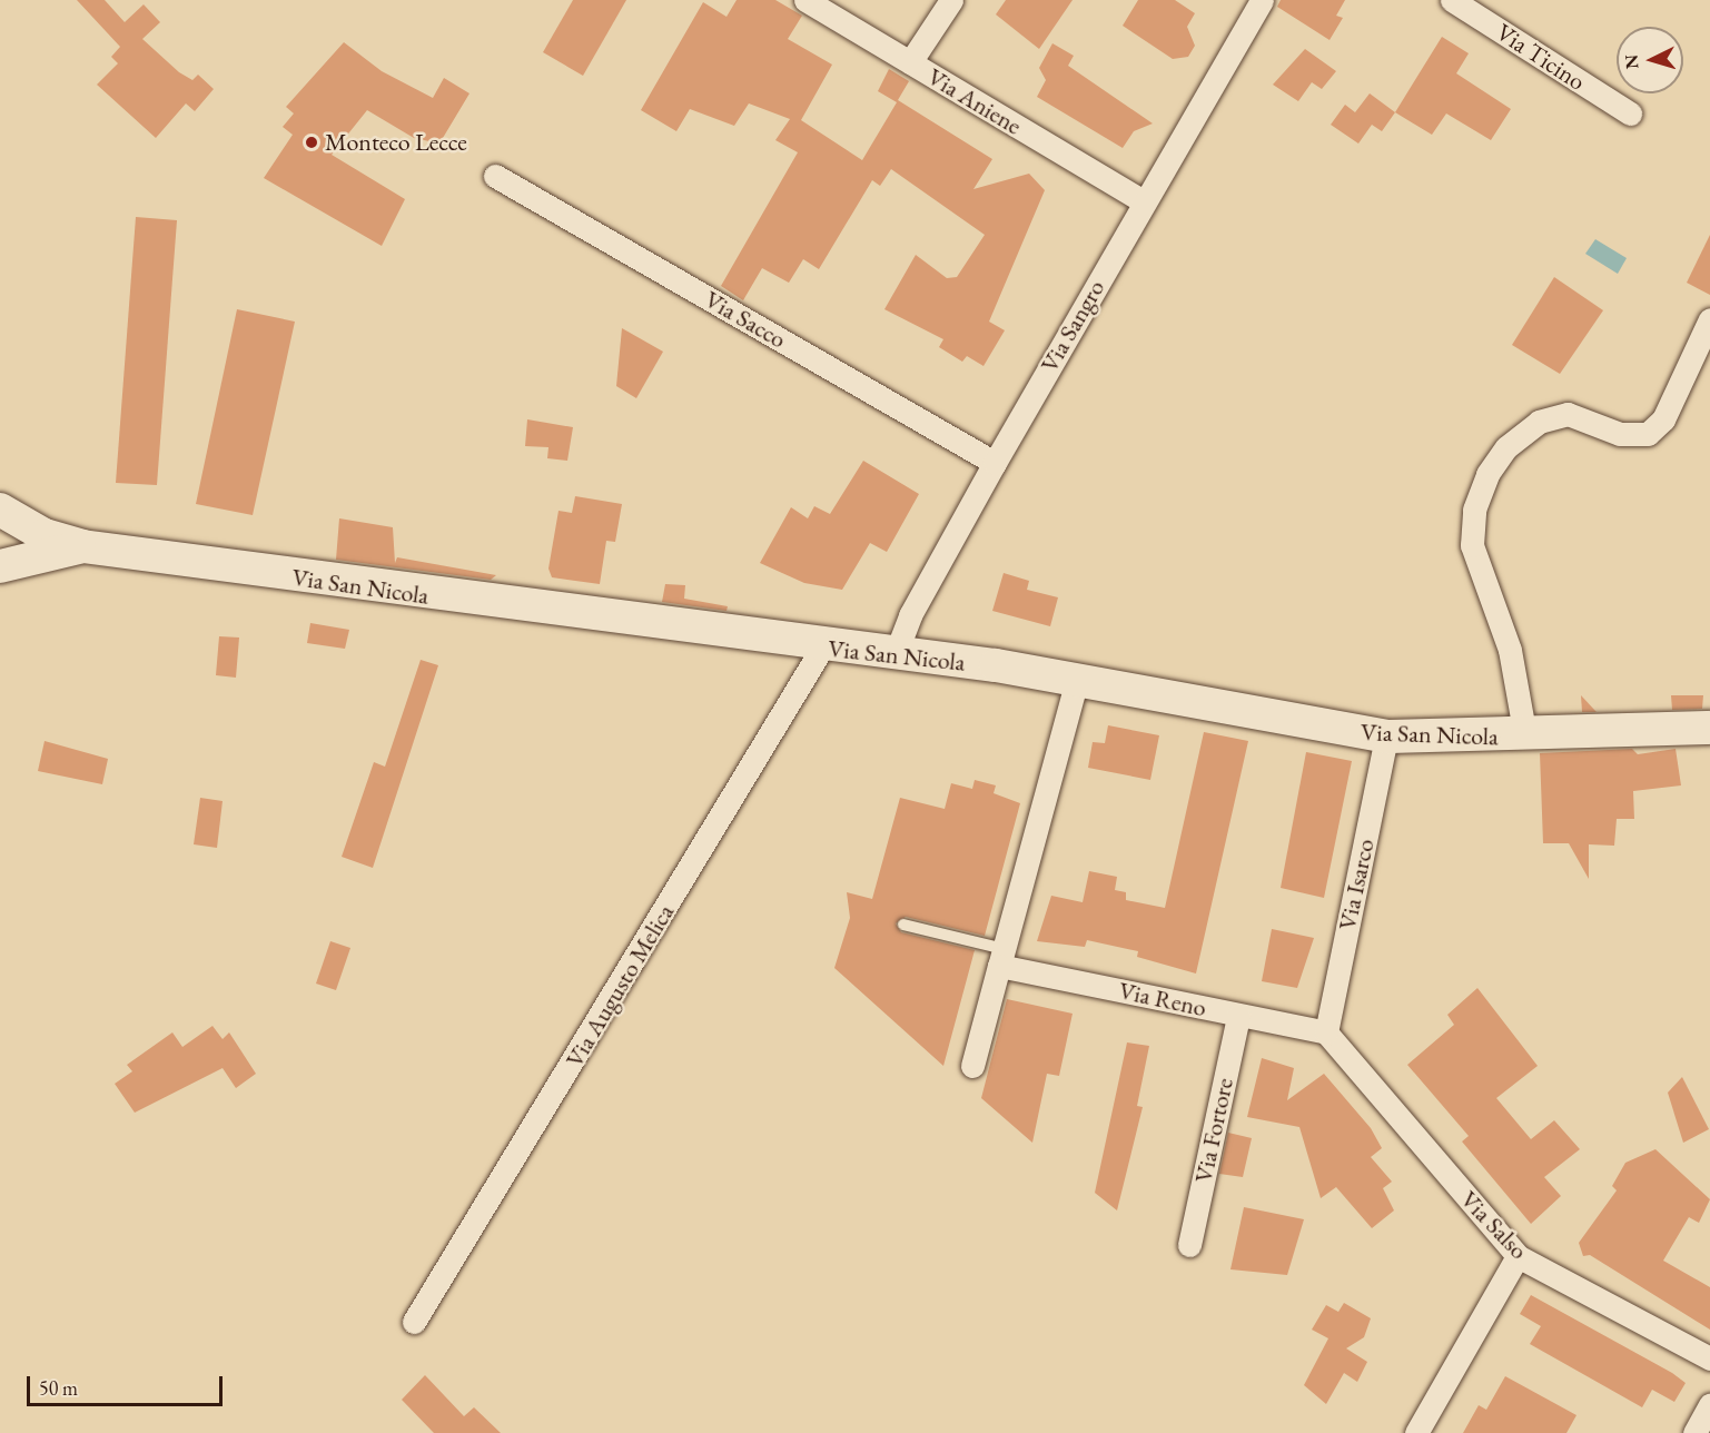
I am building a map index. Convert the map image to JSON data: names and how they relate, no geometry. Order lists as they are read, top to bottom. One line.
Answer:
{"streets":{"street":["Via Ticino","Via Aniene","Via Sacco","Via Sangro","Via San Nicola","Via Isarco","Via Augusto Melica","Via Reno","Via Fortore","Via Salso"]},"crossings":[["Via Aniene","Via Sangro"],["Via Sacco","Via Sangro"],["Via Sangro","Via San Nicola"],["Via San Nicola","Via Isarco"],["Via San Nicola","Via Augusto Melica"],["Via Isarco","Via Reno"],["Via Isarco","Via Salso"],["Via Reno","Via Fortore"],["Via Reno","Via Salso"]],"places":["Monteco Lecce"],"scale_bar":"50 m","north":"left"}
